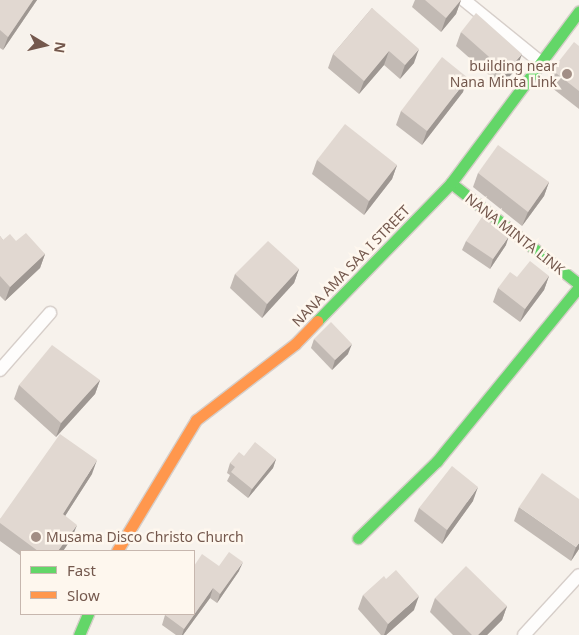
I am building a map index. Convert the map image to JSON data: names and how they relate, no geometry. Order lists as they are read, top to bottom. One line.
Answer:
{"streets":{"street":["NANA MINTA LINK","NANA AMA SAA I STREET"]},"crossings":[["NANA MINTA LINK","NANA AMA SAA I STREET"]],"places":["building near Nana Minta Link","Musama Disco Christo Church"],"legend":["Fast","Slow"],"north":"right"}
